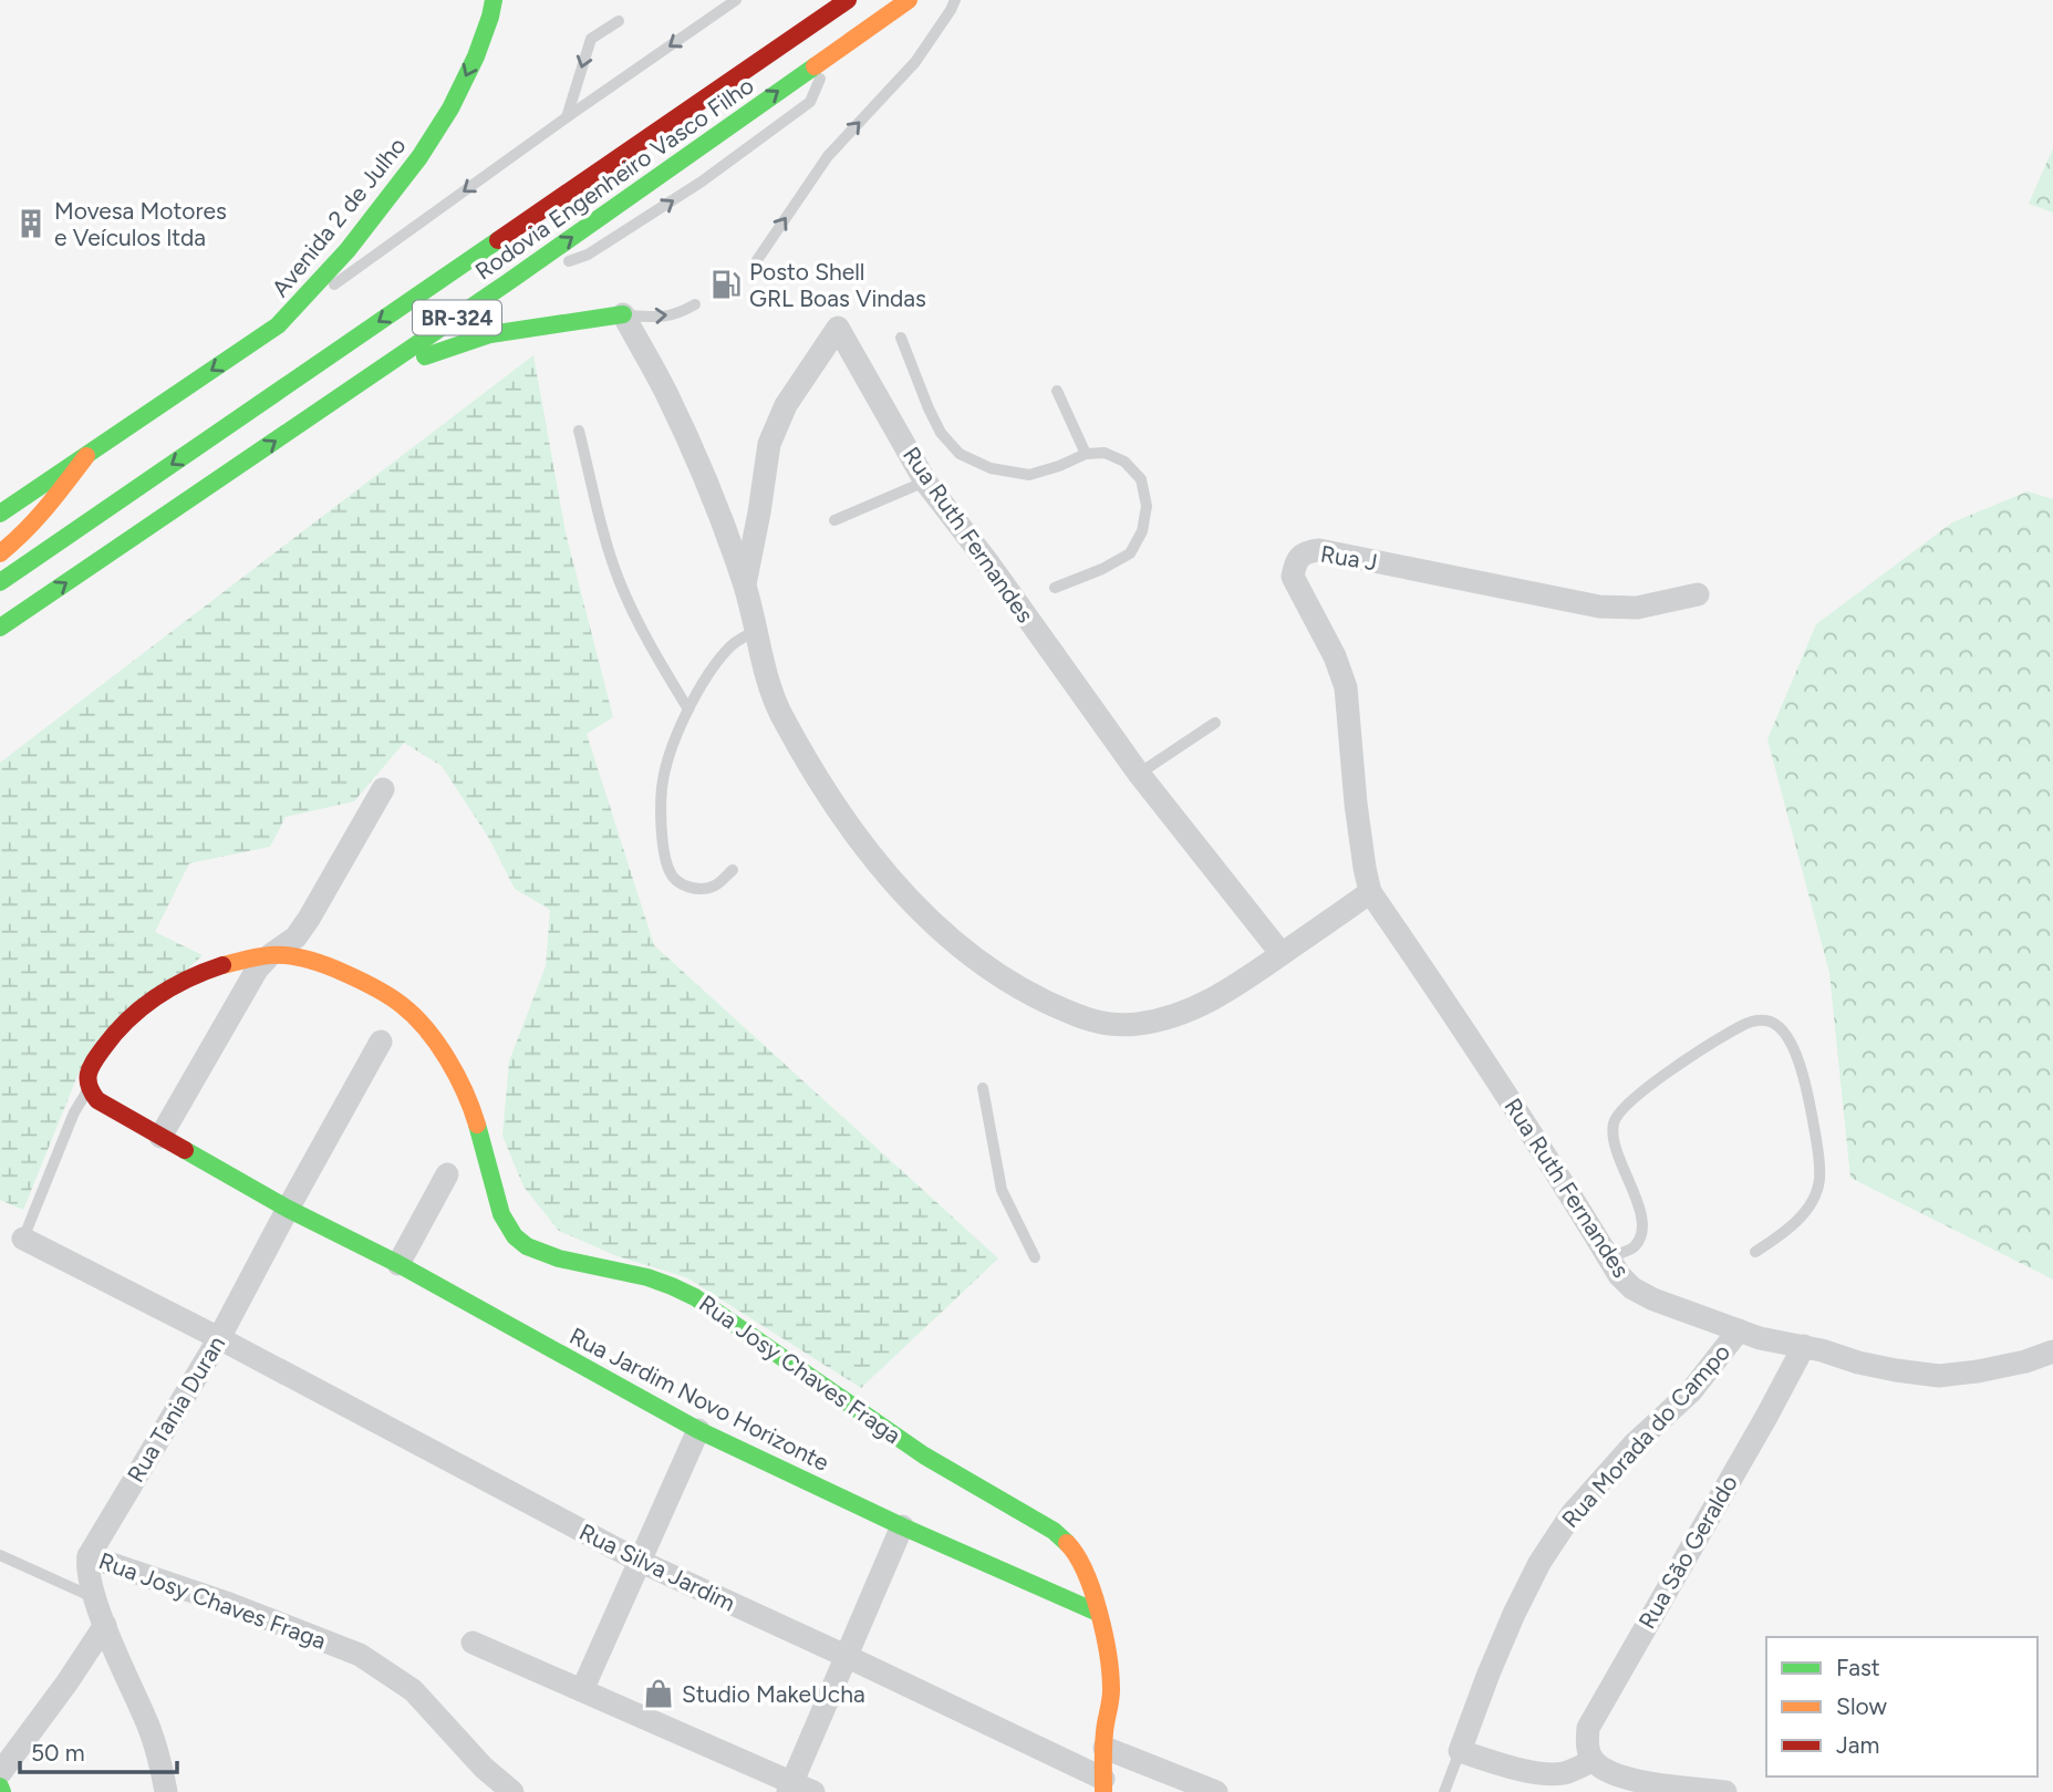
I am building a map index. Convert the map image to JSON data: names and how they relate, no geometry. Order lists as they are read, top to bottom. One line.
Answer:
{"streets":{"main road":["Rodovia Engenheiro Vasco Filho","Avenida 2 de Julho","BR-324","Rua Josy Chaves Fraga","Rua Jardim Novo Horizonte"],"street":["Rua Ruth Fernandes","Rua J","Rua Tania Duran","Rua Morada do Campo","Rua São Geraldo","Rua Silva Jardim"]},"crossings":[["Rua Ruth Fernandes","Rua J"],["Rua Ruth Fernandes","Rua Morada do Campo"],["Rua Ruth Fernandes","Rua São Geraldo"],["Rua Josy Chaves Fraga","Rua Jardim Novo Horizonte"],["Rua Josy Chaves Fraga","Rua Tania Duran"],["Rua Josy Chaves Fraga","Rua Silva Jardim"],["Rua Jardim Novo Horizonte","Rua Tania Duran"],["Rua Tania Duran","Rua Silva Jardim"]],"one_way":["Avenida 2 de Julho"],"places":{"building":["Movesa Motores e Veículos ltda"],"fuel station":["Posto Shell GRL Boas Vindas"],"shop":["Studio MakeUcha"]},"legend":["Fast","Slow","Jam"],"scale_bar":"50 m"}
